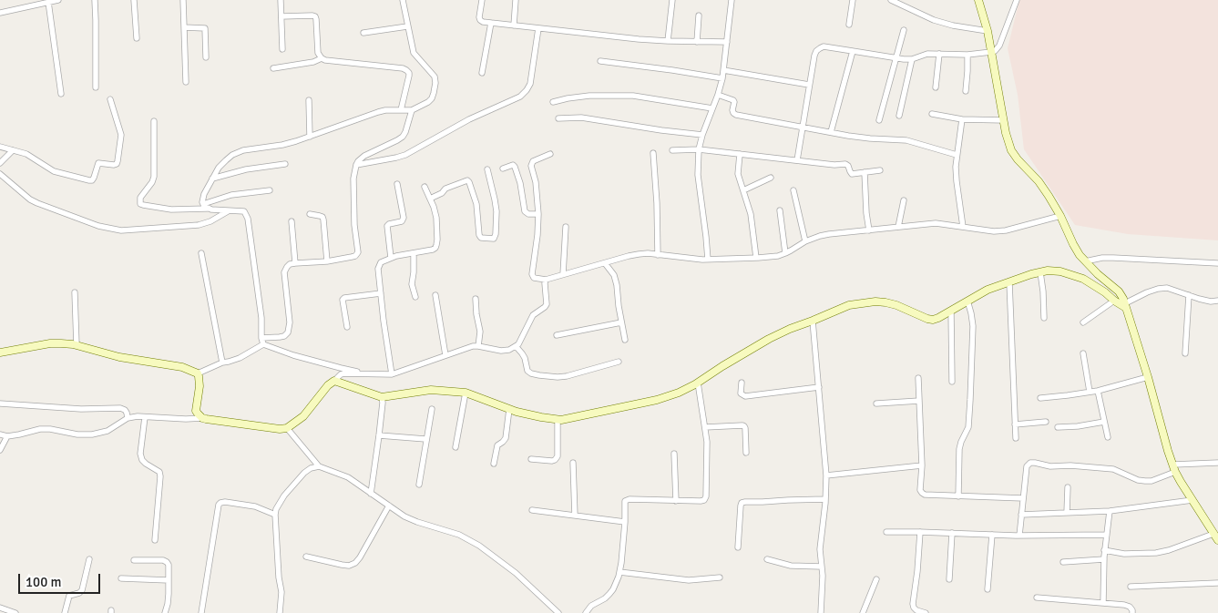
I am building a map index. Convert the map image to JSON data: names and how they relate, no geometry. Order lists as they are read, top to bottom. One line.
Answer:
{"scale_bar":"100 m"}
